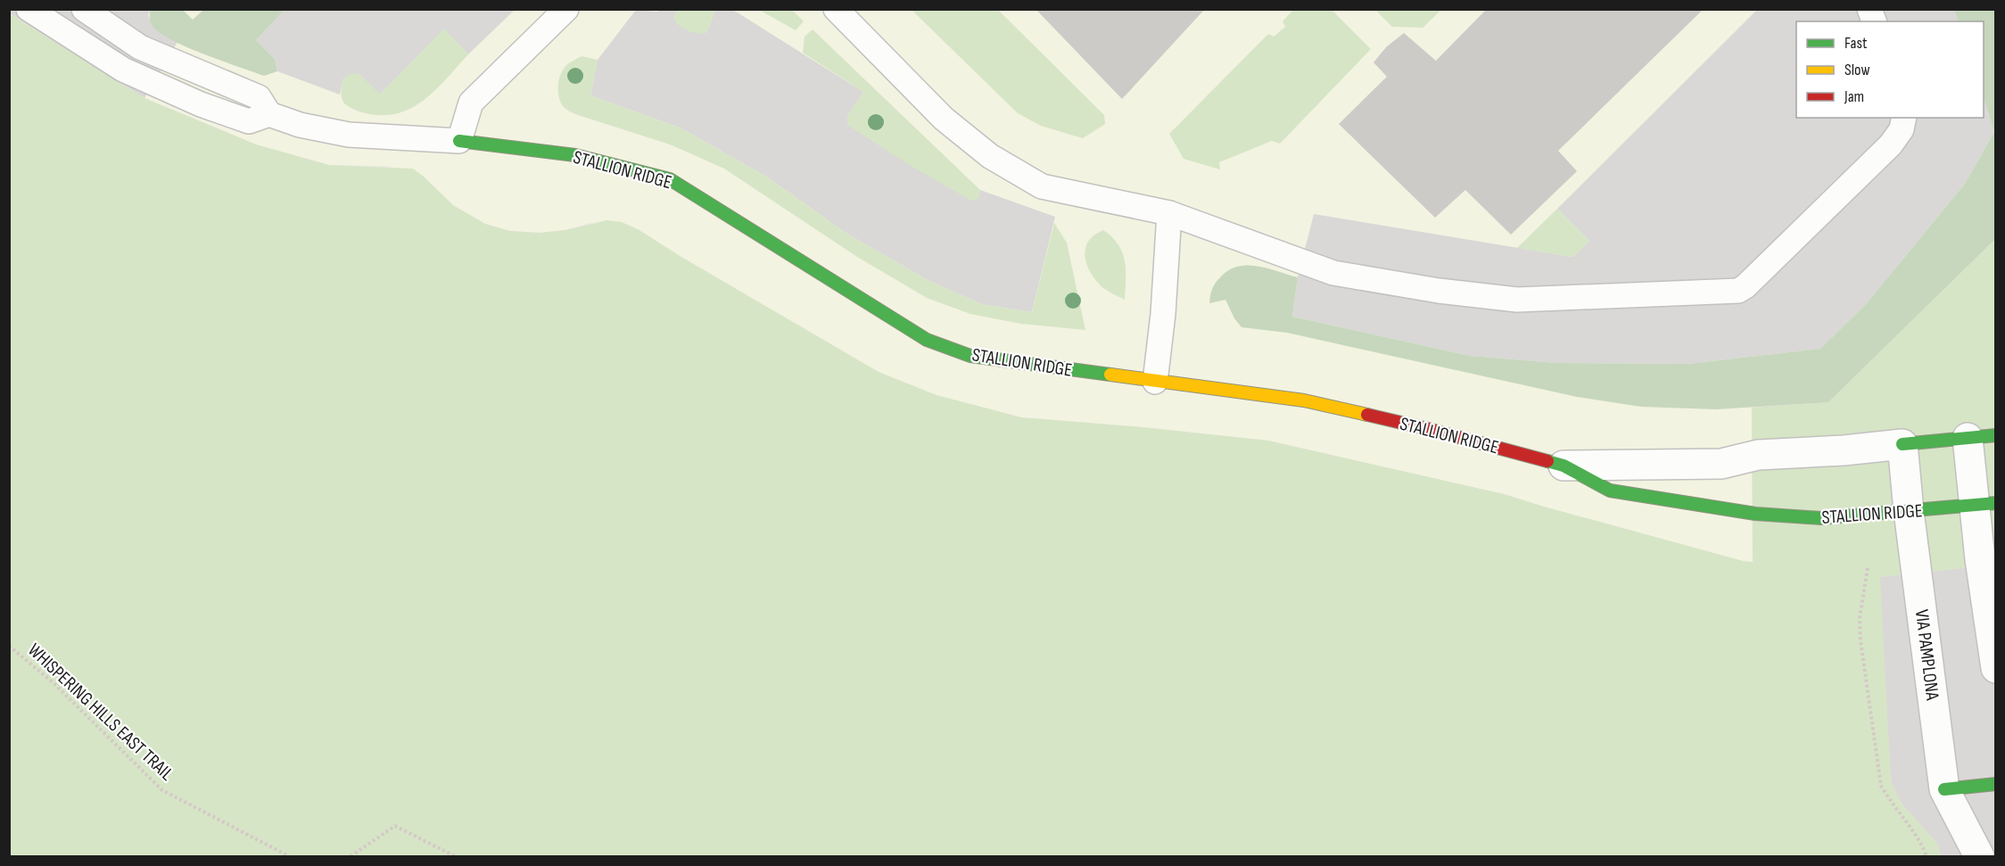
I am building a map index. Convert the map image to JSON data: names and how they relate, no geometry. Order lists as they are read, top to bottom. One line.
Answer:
{"streets":{"street":["STALLION RIDGE","VIA PAMPLONA"],"path":["WHISPERING HILLS EAST TRAIL"]},"crossings":[["STALLION RIDGE","VIA PAMPLONA"]],"legend":["Fast","Slow","Jam"]}
